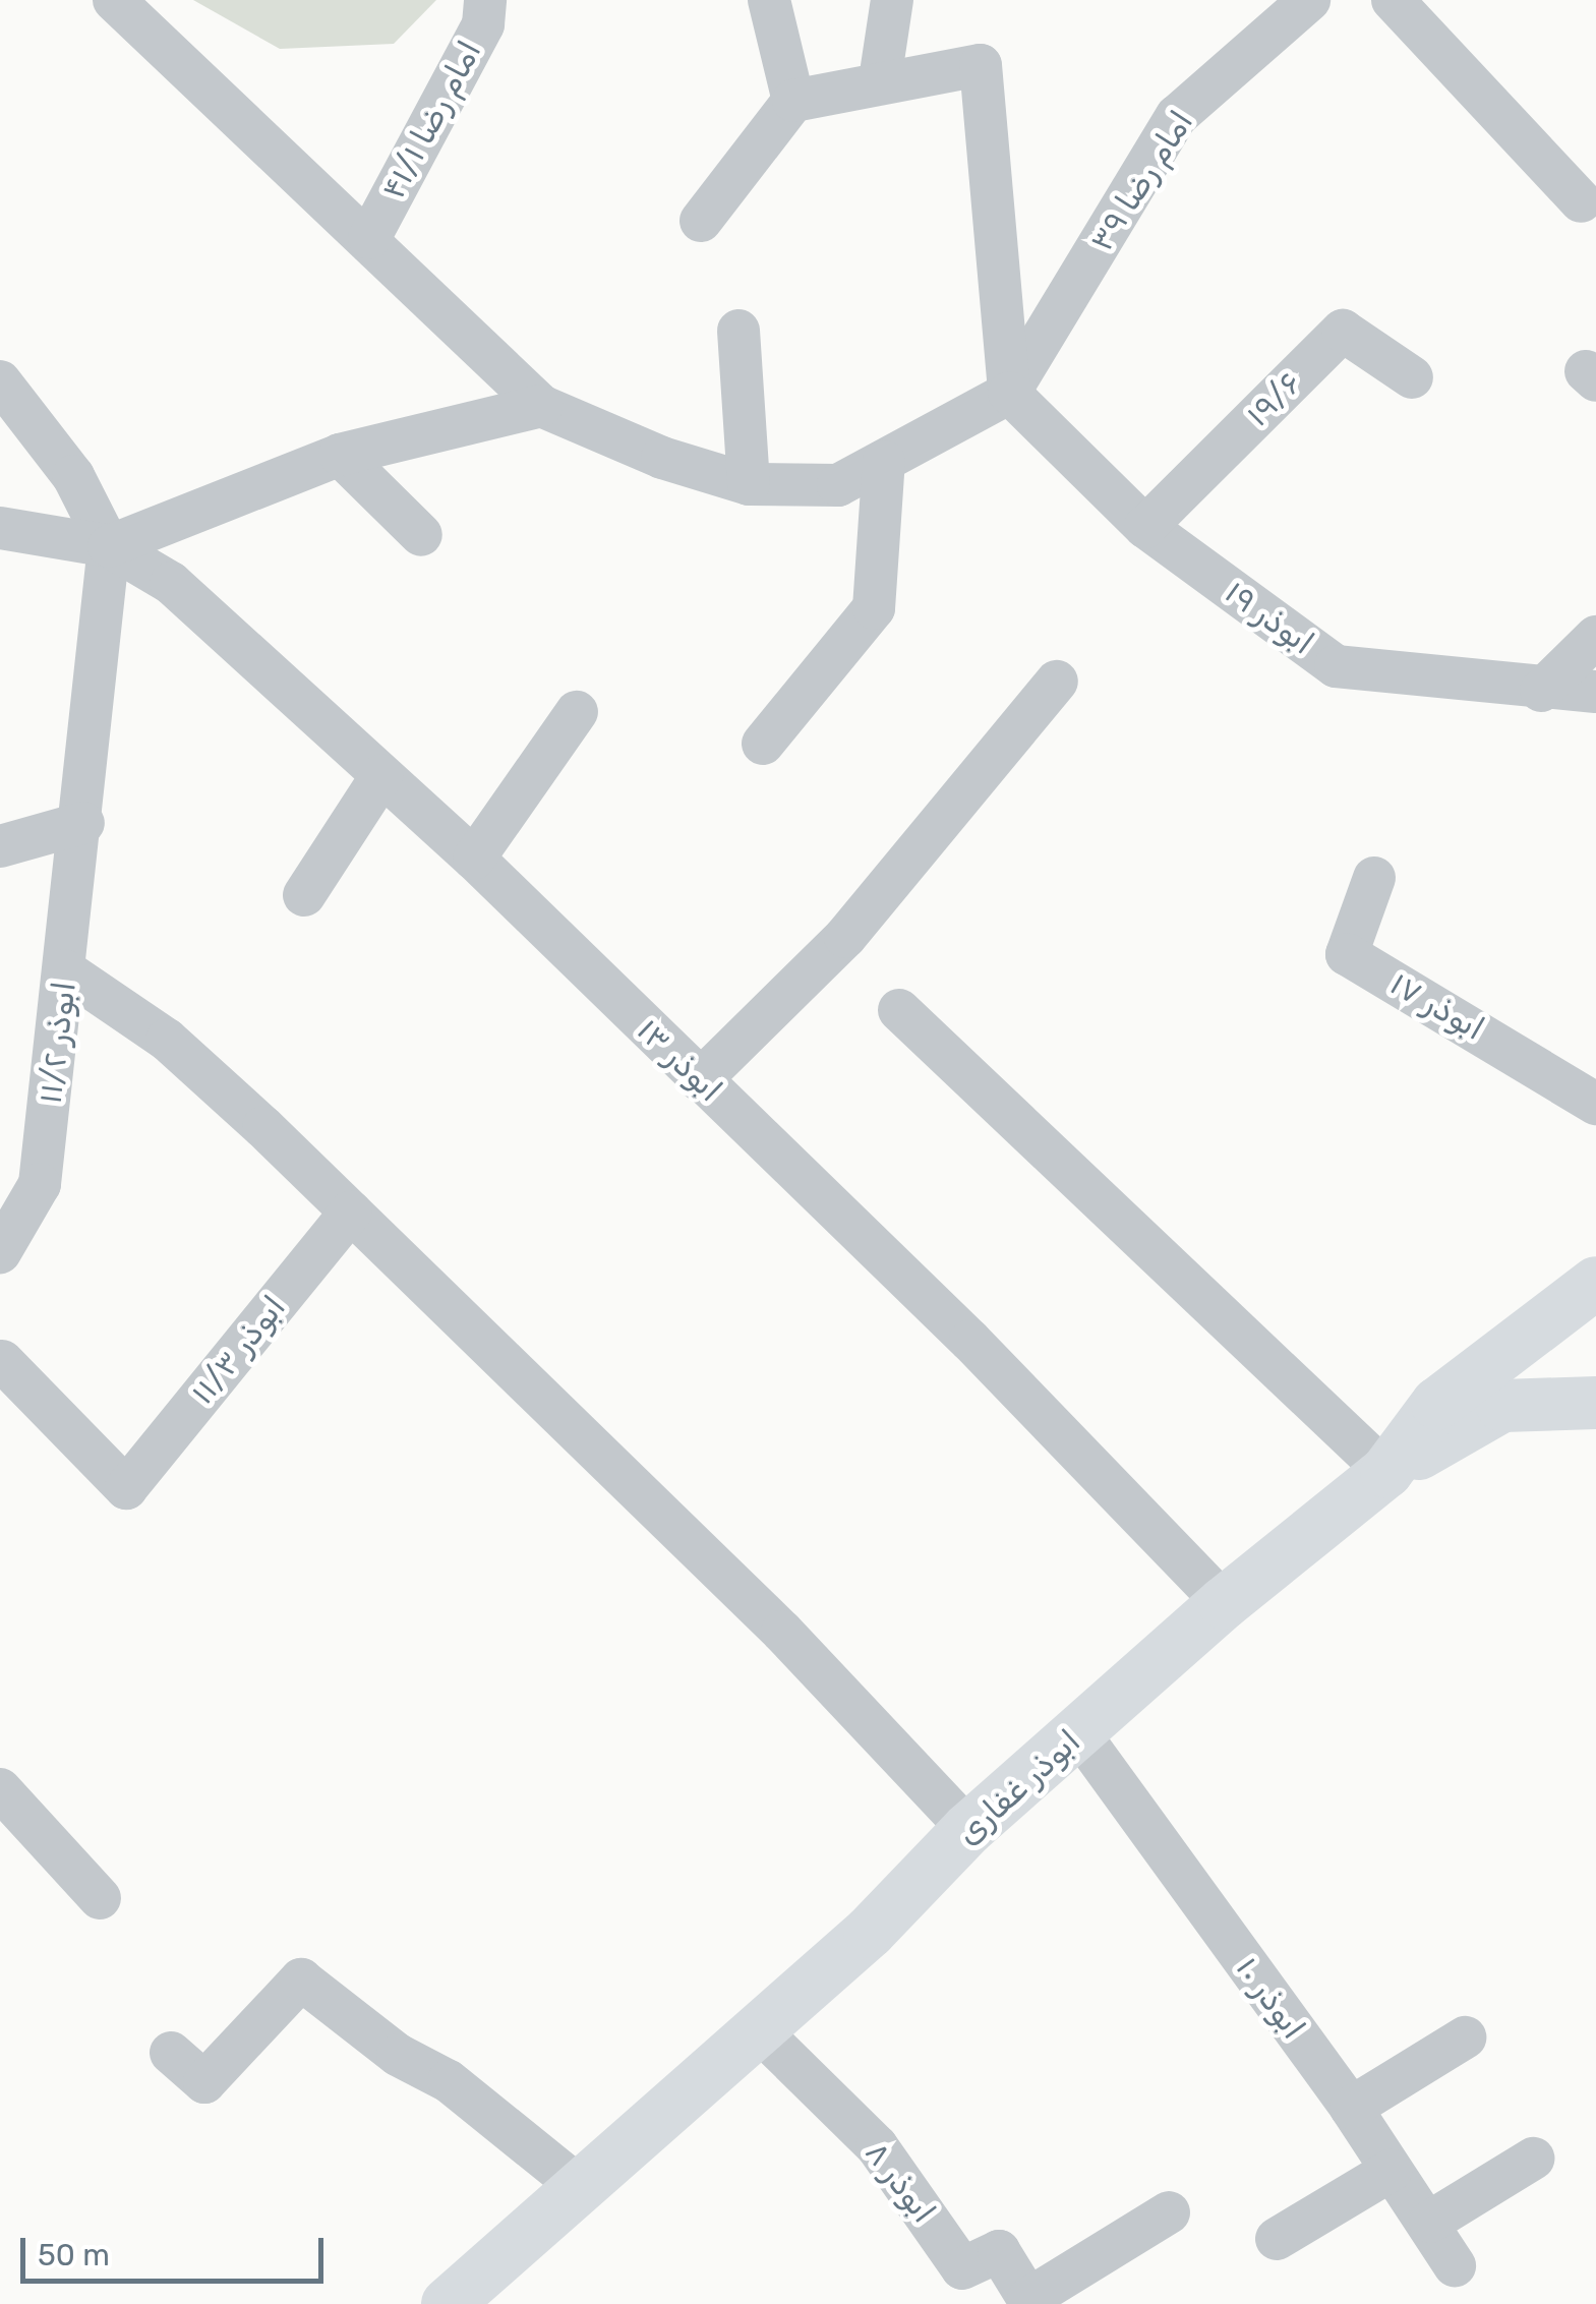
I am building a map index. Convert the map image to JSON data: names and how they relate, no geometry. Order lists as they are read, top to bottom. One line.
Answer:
{"streets":{"main road":["ابوذر غفاری"],"street":["امام رضا ۴۱/۱","امام رضا ۳۹","۱۹/۶","ابوذر ۱۹","ابوذر ۱۷","ابوذر ۱۱/۲","ابوذر ۱۳","ابوذر ۱۱/۳","ابوذر ۱۰","ابوذر ۸"]},"crossings":[["امام رضا ۳۹","ابوذر ۱۹"],["۱۹/۶","ابوذر ۱۹"],["ابوذر ۱۱/۲","ابوذر ۱۳"],["ابوذر ۱۳","ابوذر غفاری"],["ابوذر غفاری","ابوذر ۱۰"],["ابوذر غفاری","ابوذر ۸"]],"scale_bar":"50 m"}
